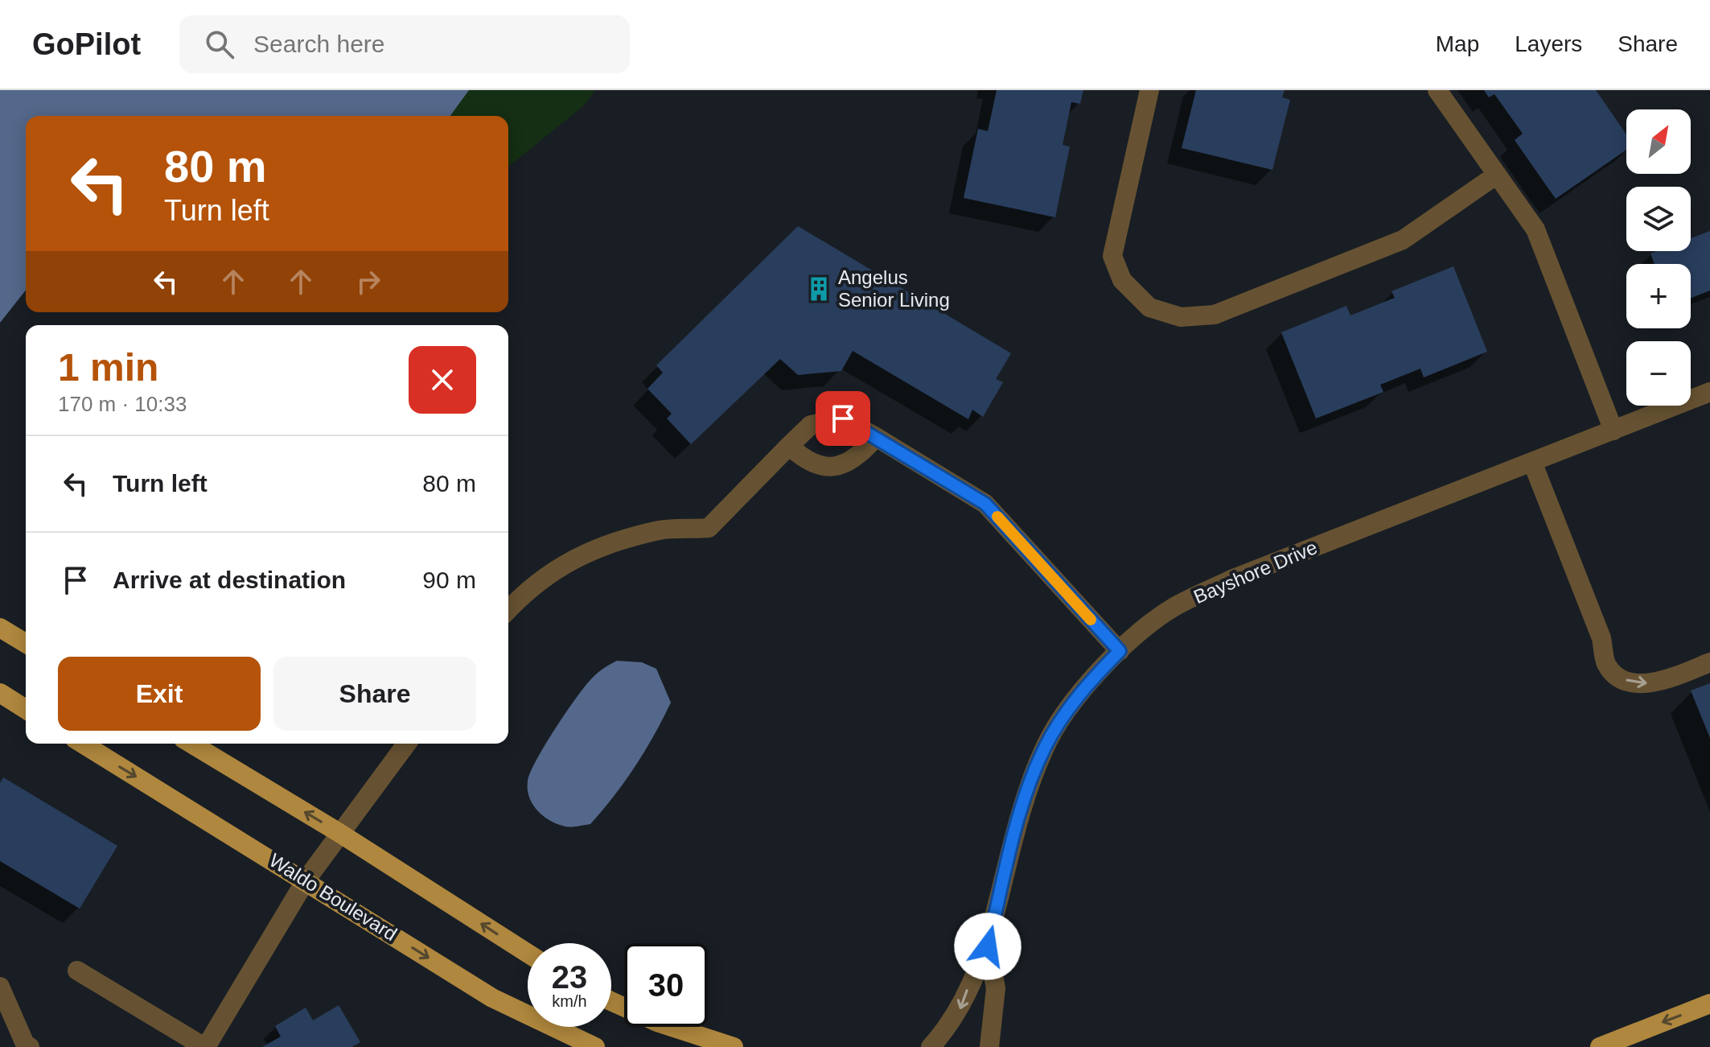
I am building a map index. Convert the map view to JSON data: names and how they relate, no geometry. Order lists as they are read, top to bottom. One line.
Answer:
{"streets":{"main road":["Waldo Boulevard"],"street":["Bayshore Drive"]},"places":{"building":["Angelus Senior Living"]},"north":"top right","page":{"header":"GoPilot","search":"Search here","nav":["Map","Layers","Share"],"map_buttons":["+","−"],"turn":["80 m","Turn left"],"heading":["1 min","170 m · 10:33"],"list":[{"name":"Turn left","value":"80 m"},{"name":"Arrive at destination","value":"90 m"}],"buttons":["Exit","Share"],"speed":"23 km/h","limit":"30"}}
